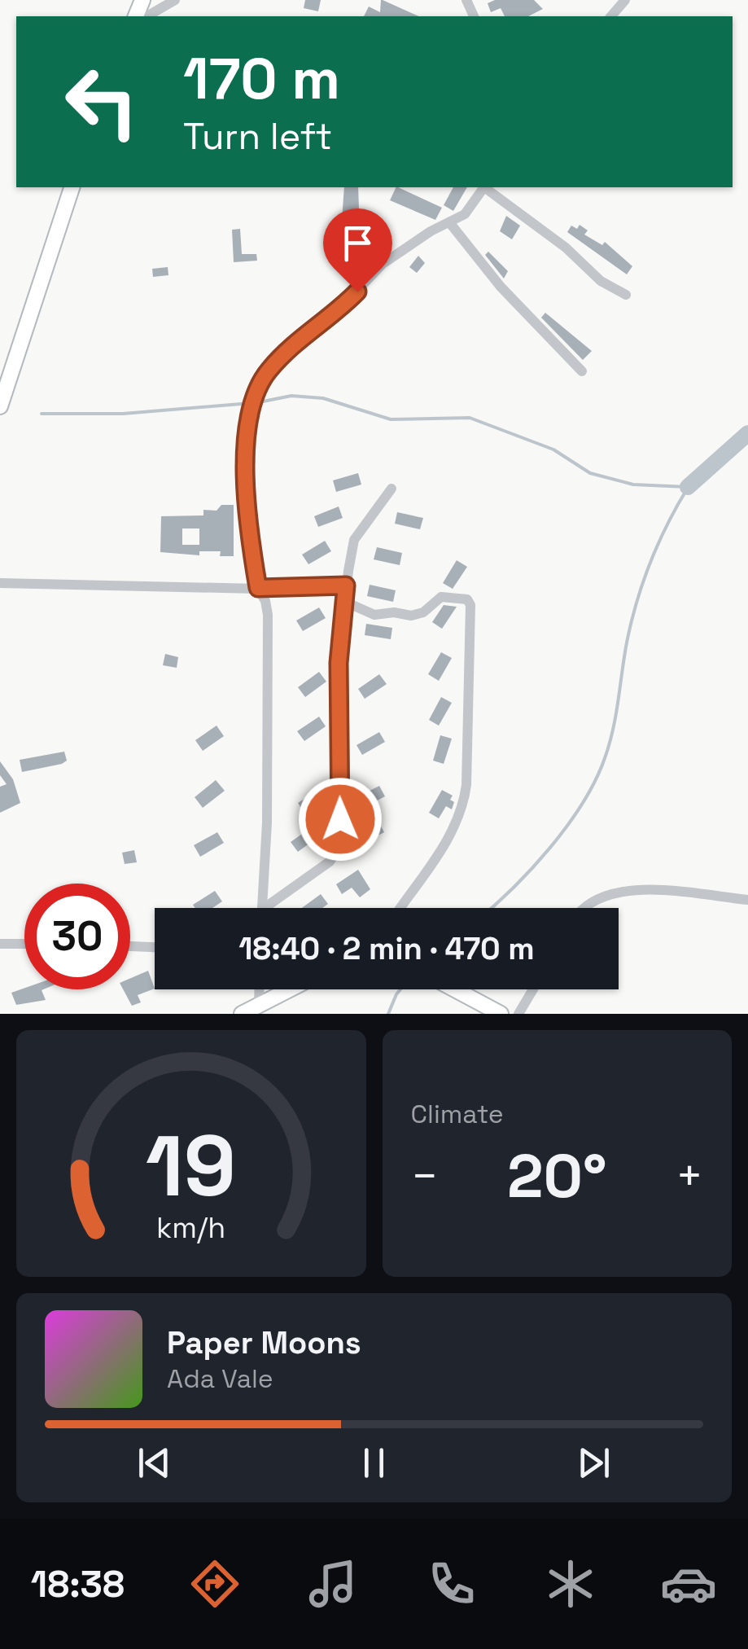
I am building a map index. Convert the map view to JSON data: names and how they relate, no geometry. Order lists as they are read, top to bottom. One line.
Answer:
{"page":{"turn":["170 m","Turn left"],"limit":"30","trip":"18:40 · 2 min · 470 m","tile":"Climate","heat":["−","20°","+"],"song":["Paper Moons","Ada Vale"],"tabs":"18:38","gauge":["19","km/h"]}}
